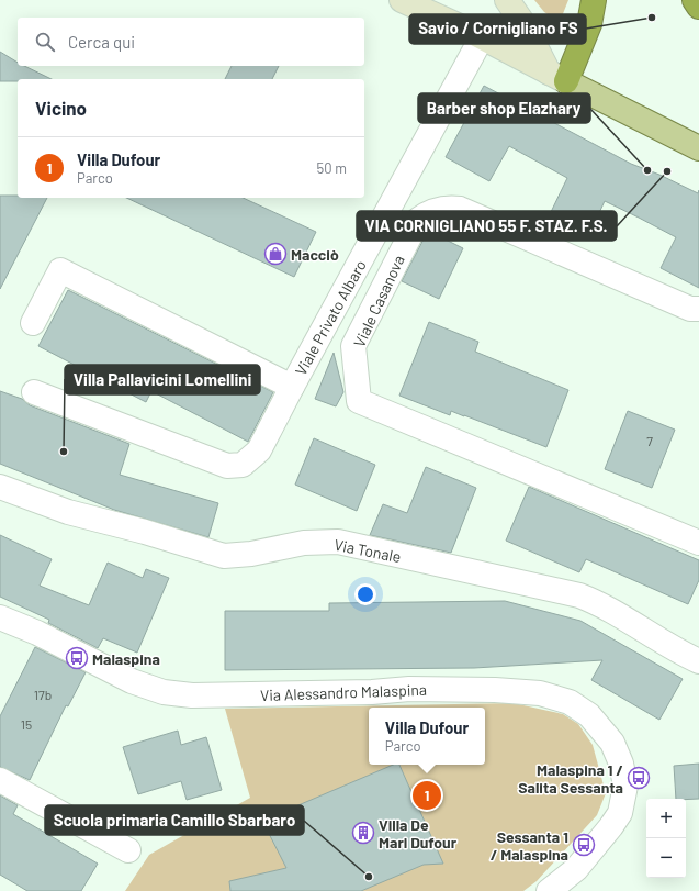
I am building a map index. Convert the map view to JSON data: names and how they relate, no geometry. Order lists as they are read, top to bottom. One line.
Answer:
{"streets":{"street":["Viale Casanova","Viale Privato Albaro","Via Tonale","Via Alessandro Malaspina"]},"places":{"other":["Savio / Cornigliano FS","Barber shop Elazhary","VIA CORNIGLIANO 55 F. STAZ. F.S.","Villa Pallavicini Lomellini","Scuola primaria Camillo Sbarbaro"],"shop":["Macciò"],"bus stop":["Malaspina","Malaspina 1 / Salita Sessanta","Sessanta 1 / Malaspina"],"building":["Villa De Mari Dufour"]},"house_numbers":["7","17b","15"],"page":{"search":"Cerca qui","heading":"Vicino","list":[{"mark":"1","name":"Villa Dufour","note":"Parco","value":"50 m"}],"popup":["Villa Dufour","Parco"],"pins":"1","map_buttons":["+","−"]}}
